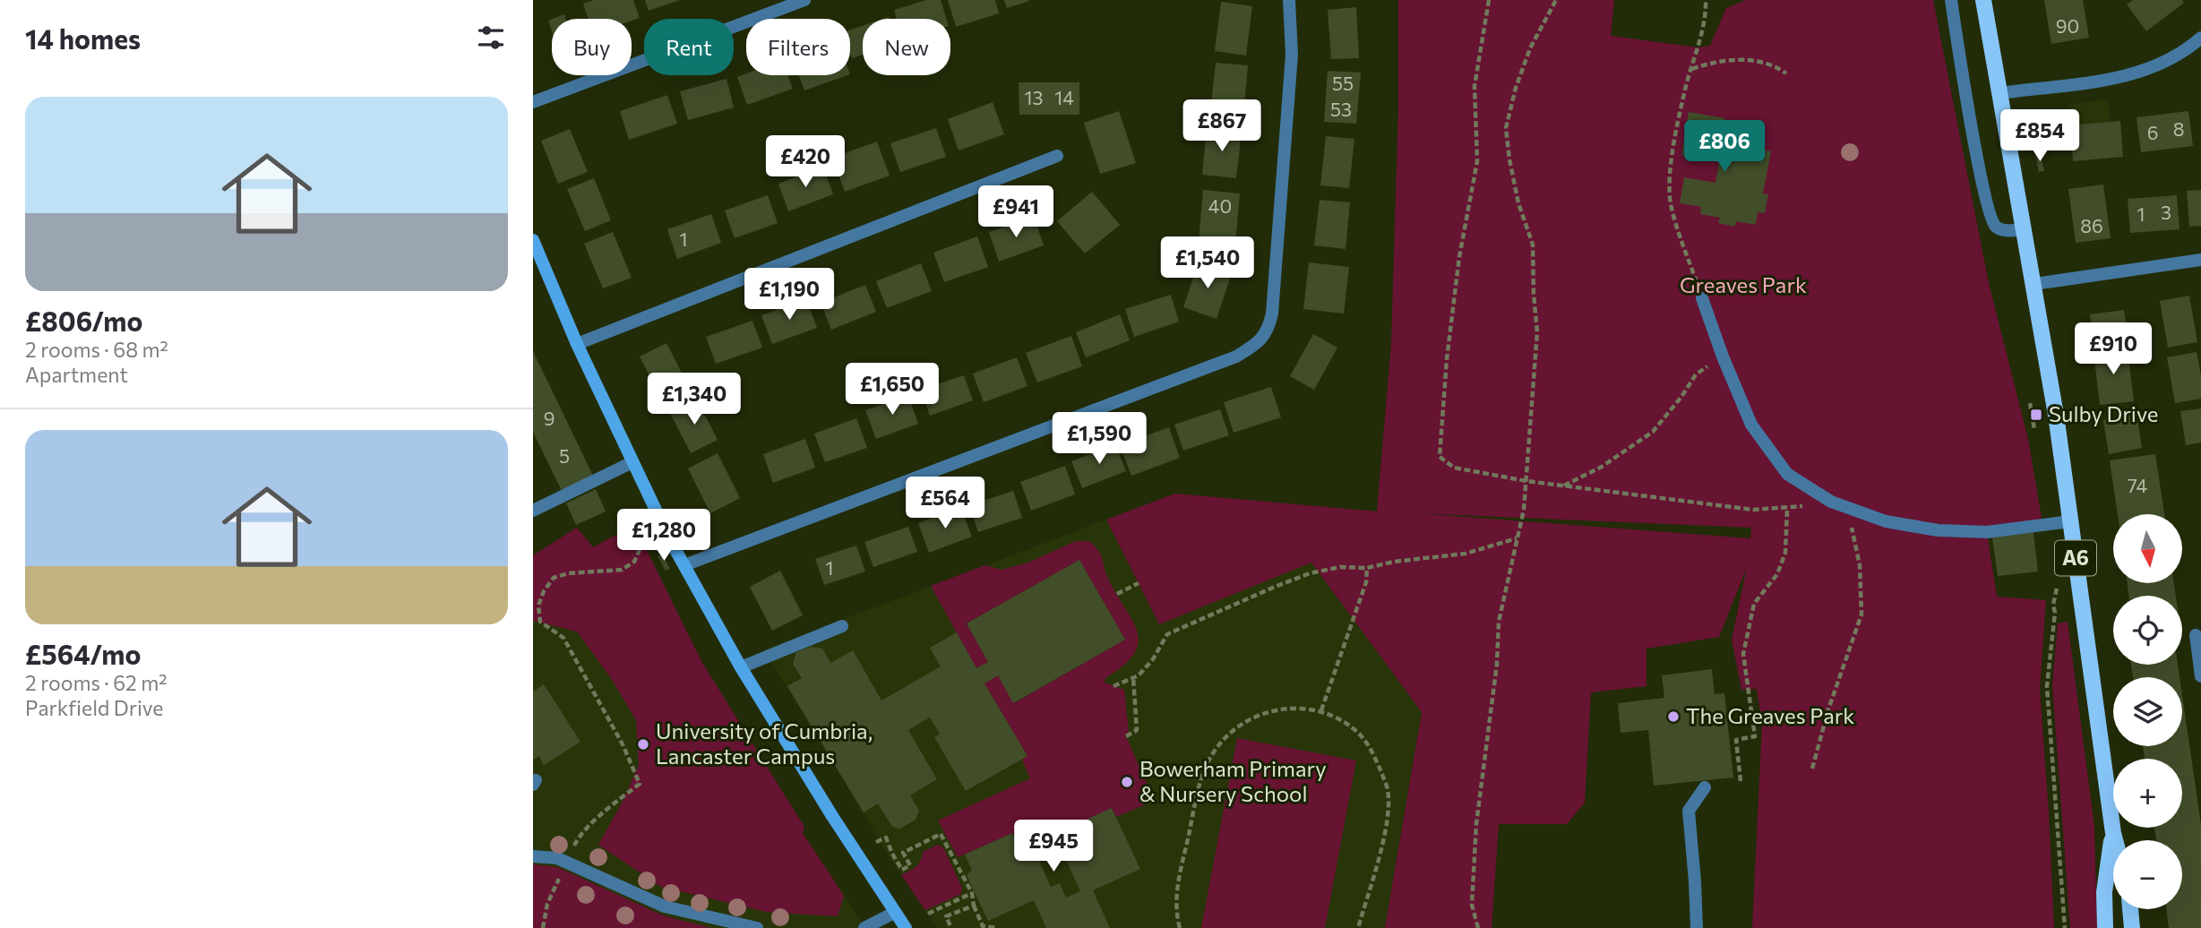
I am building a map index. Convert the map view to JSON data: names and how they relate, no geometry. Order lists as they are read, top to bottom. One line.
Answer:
{"streets":{"main road":["A6"]},"parks":["Greaves Park"],"places":{"transit":["Sulby Drive"],"other":["The Greaves Park","University of Cumbria, Lancaster Campus","Bowerham Primary & Nursery School"]},"house_numbers":["90","55","13","14","53","8","6","40","3","1","86","1","9","5","74","1"],"north":"bottom","page":{"heading":"14 homes","chip":["Buy","Rent","Filters","New"],"list":[{"name":"£806/mo","note":"2 rooms · 68 m² · Apartment"},{"name":"£564/mo","note":"2 rooms · 62 m² · Parkfield Drive"}],"price":["£867","£854","£806","£420","£941","£1,540","£1,190","£910","£1,650","£1,340","£1,590","£564","£1,280","£945"],"map_buttons":["+","−"]}}
